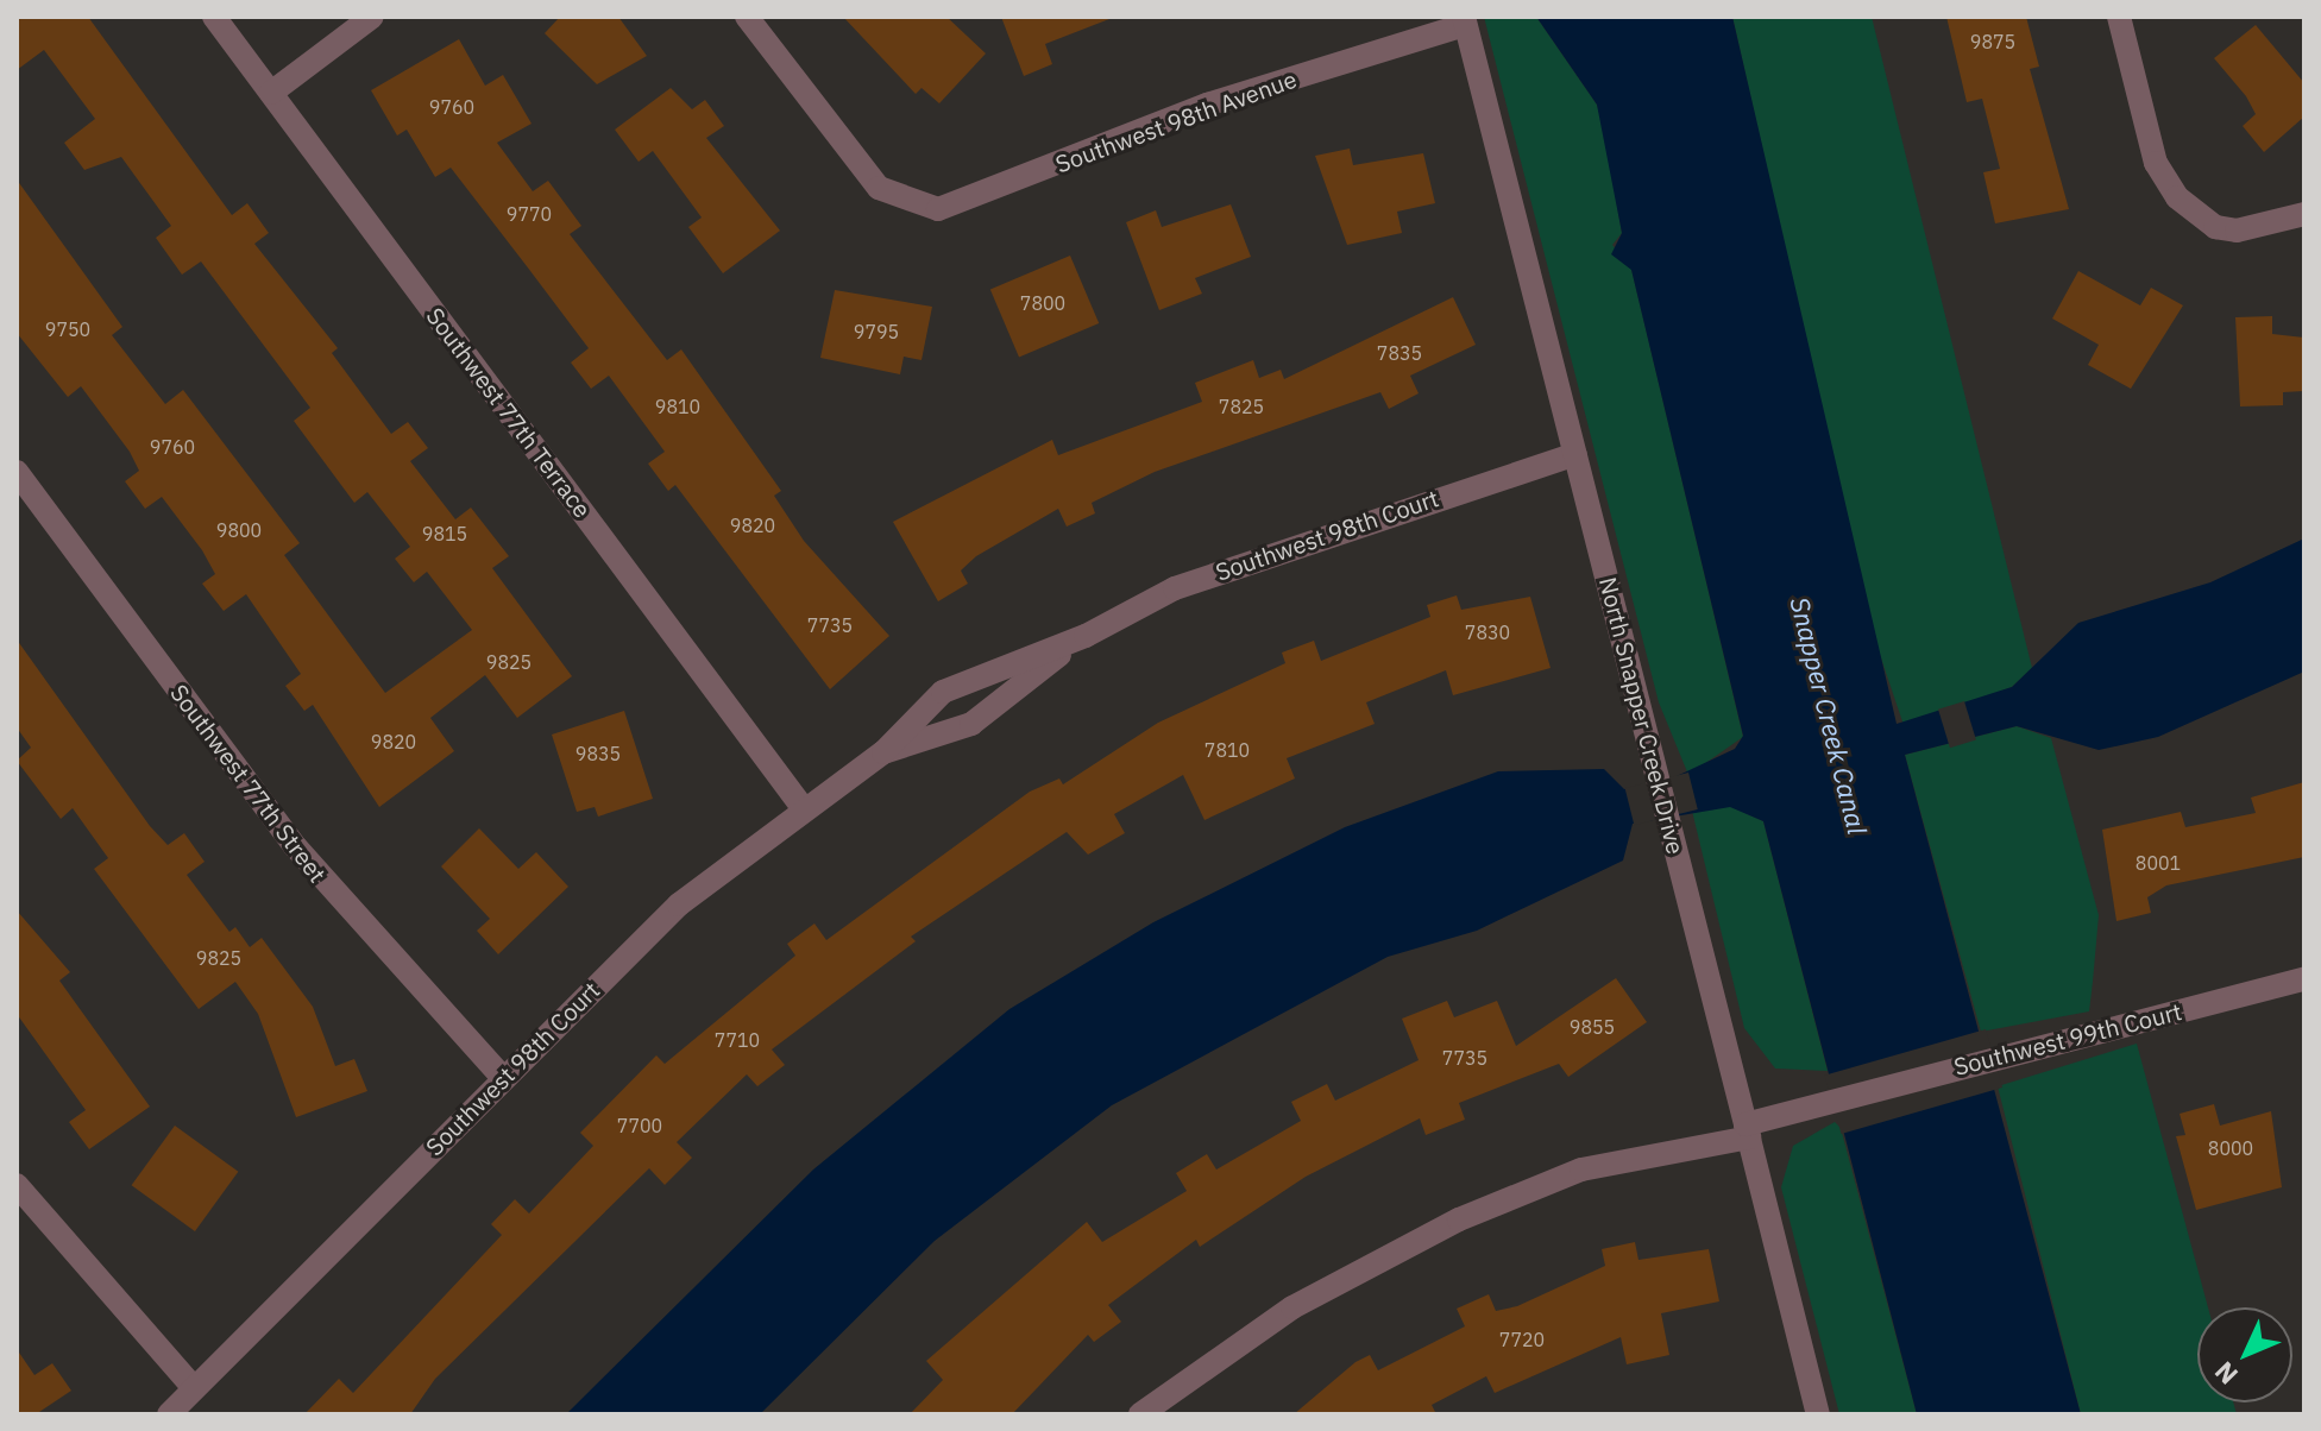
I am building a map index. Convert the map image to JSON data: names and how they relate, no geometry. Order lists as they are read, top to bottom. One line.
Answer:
{"streets":{"street":["Southwest 98th Avenue","Southwest 77th Terrace","Southwest 98th Court","North Snapper Creek Drive","Southwest 77th Street","Southwest 99th Court"]},"crossings":[["Southwest 98th Avenue","North Snapper Creek Drive"],["Southwest 77th Terrace","Southwest 98th Court"],["Southwest 98th Court","North Snapper Creek Drive"],["Southwest 98th Court","Southwest 77th Street"],["North Snapper Creek Drive","Southwest 99th Court"]],"water":["Snapper Creek Canal"],"house_numbers":["9875","9760","9770","7800","9750","9795","7835","9810","7825","9760","9820","9800","9815","7735","7830","9825","9820","7810","9835","8001","9825","9855","7710","7735","7700","8000","7720"],"north":"bottom left"}
